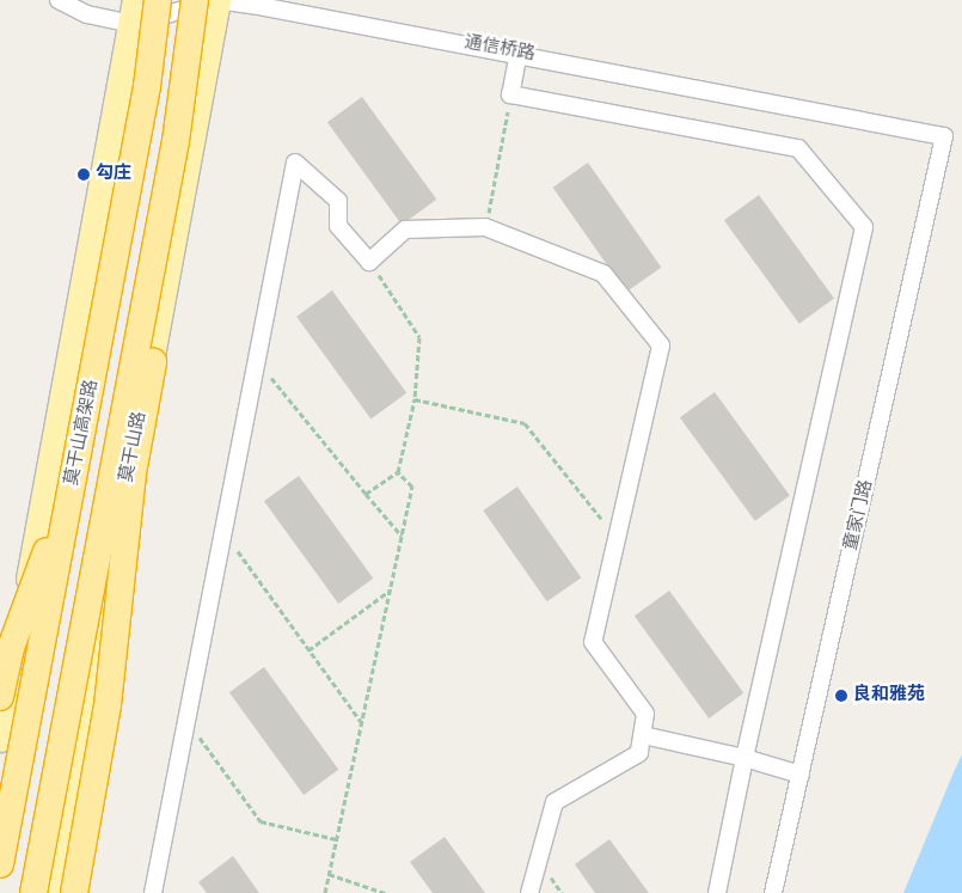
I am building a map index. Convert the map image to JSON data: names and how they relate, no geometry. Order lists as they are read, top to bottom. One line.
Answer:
{"streets":{"highway":["莫干山高架路"],"main road":["莫干山路"],"street":["通信桥路","童家门路"]},"crossings":[["通信桥路","莫干山路"],["通信桥路","童家门路"]],"places":["勾庄","良和雅苑"]}
